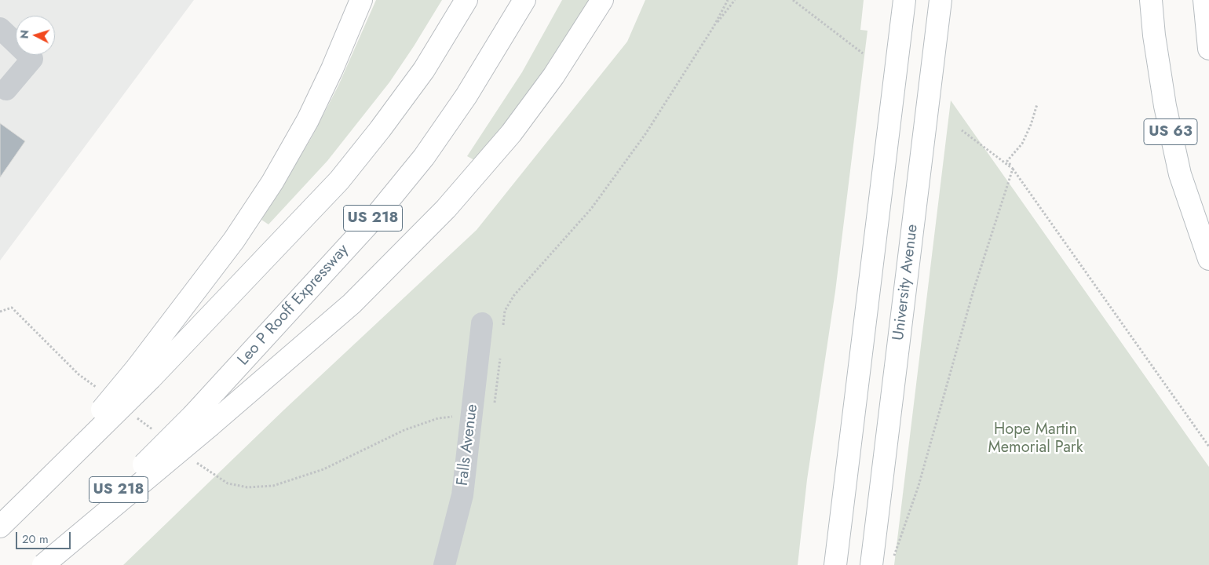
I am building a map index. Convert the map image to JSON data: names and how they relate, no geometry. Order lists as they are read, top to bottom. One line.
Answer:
{"streets":{"main road":["US 63","US 218","University Avenue","Leo P Rooff Expressway"],"street":["Falls Avenue"]},"parks":["Hope Martin Memorial Park"],"scale_bar":"20 m","north":"left"}
